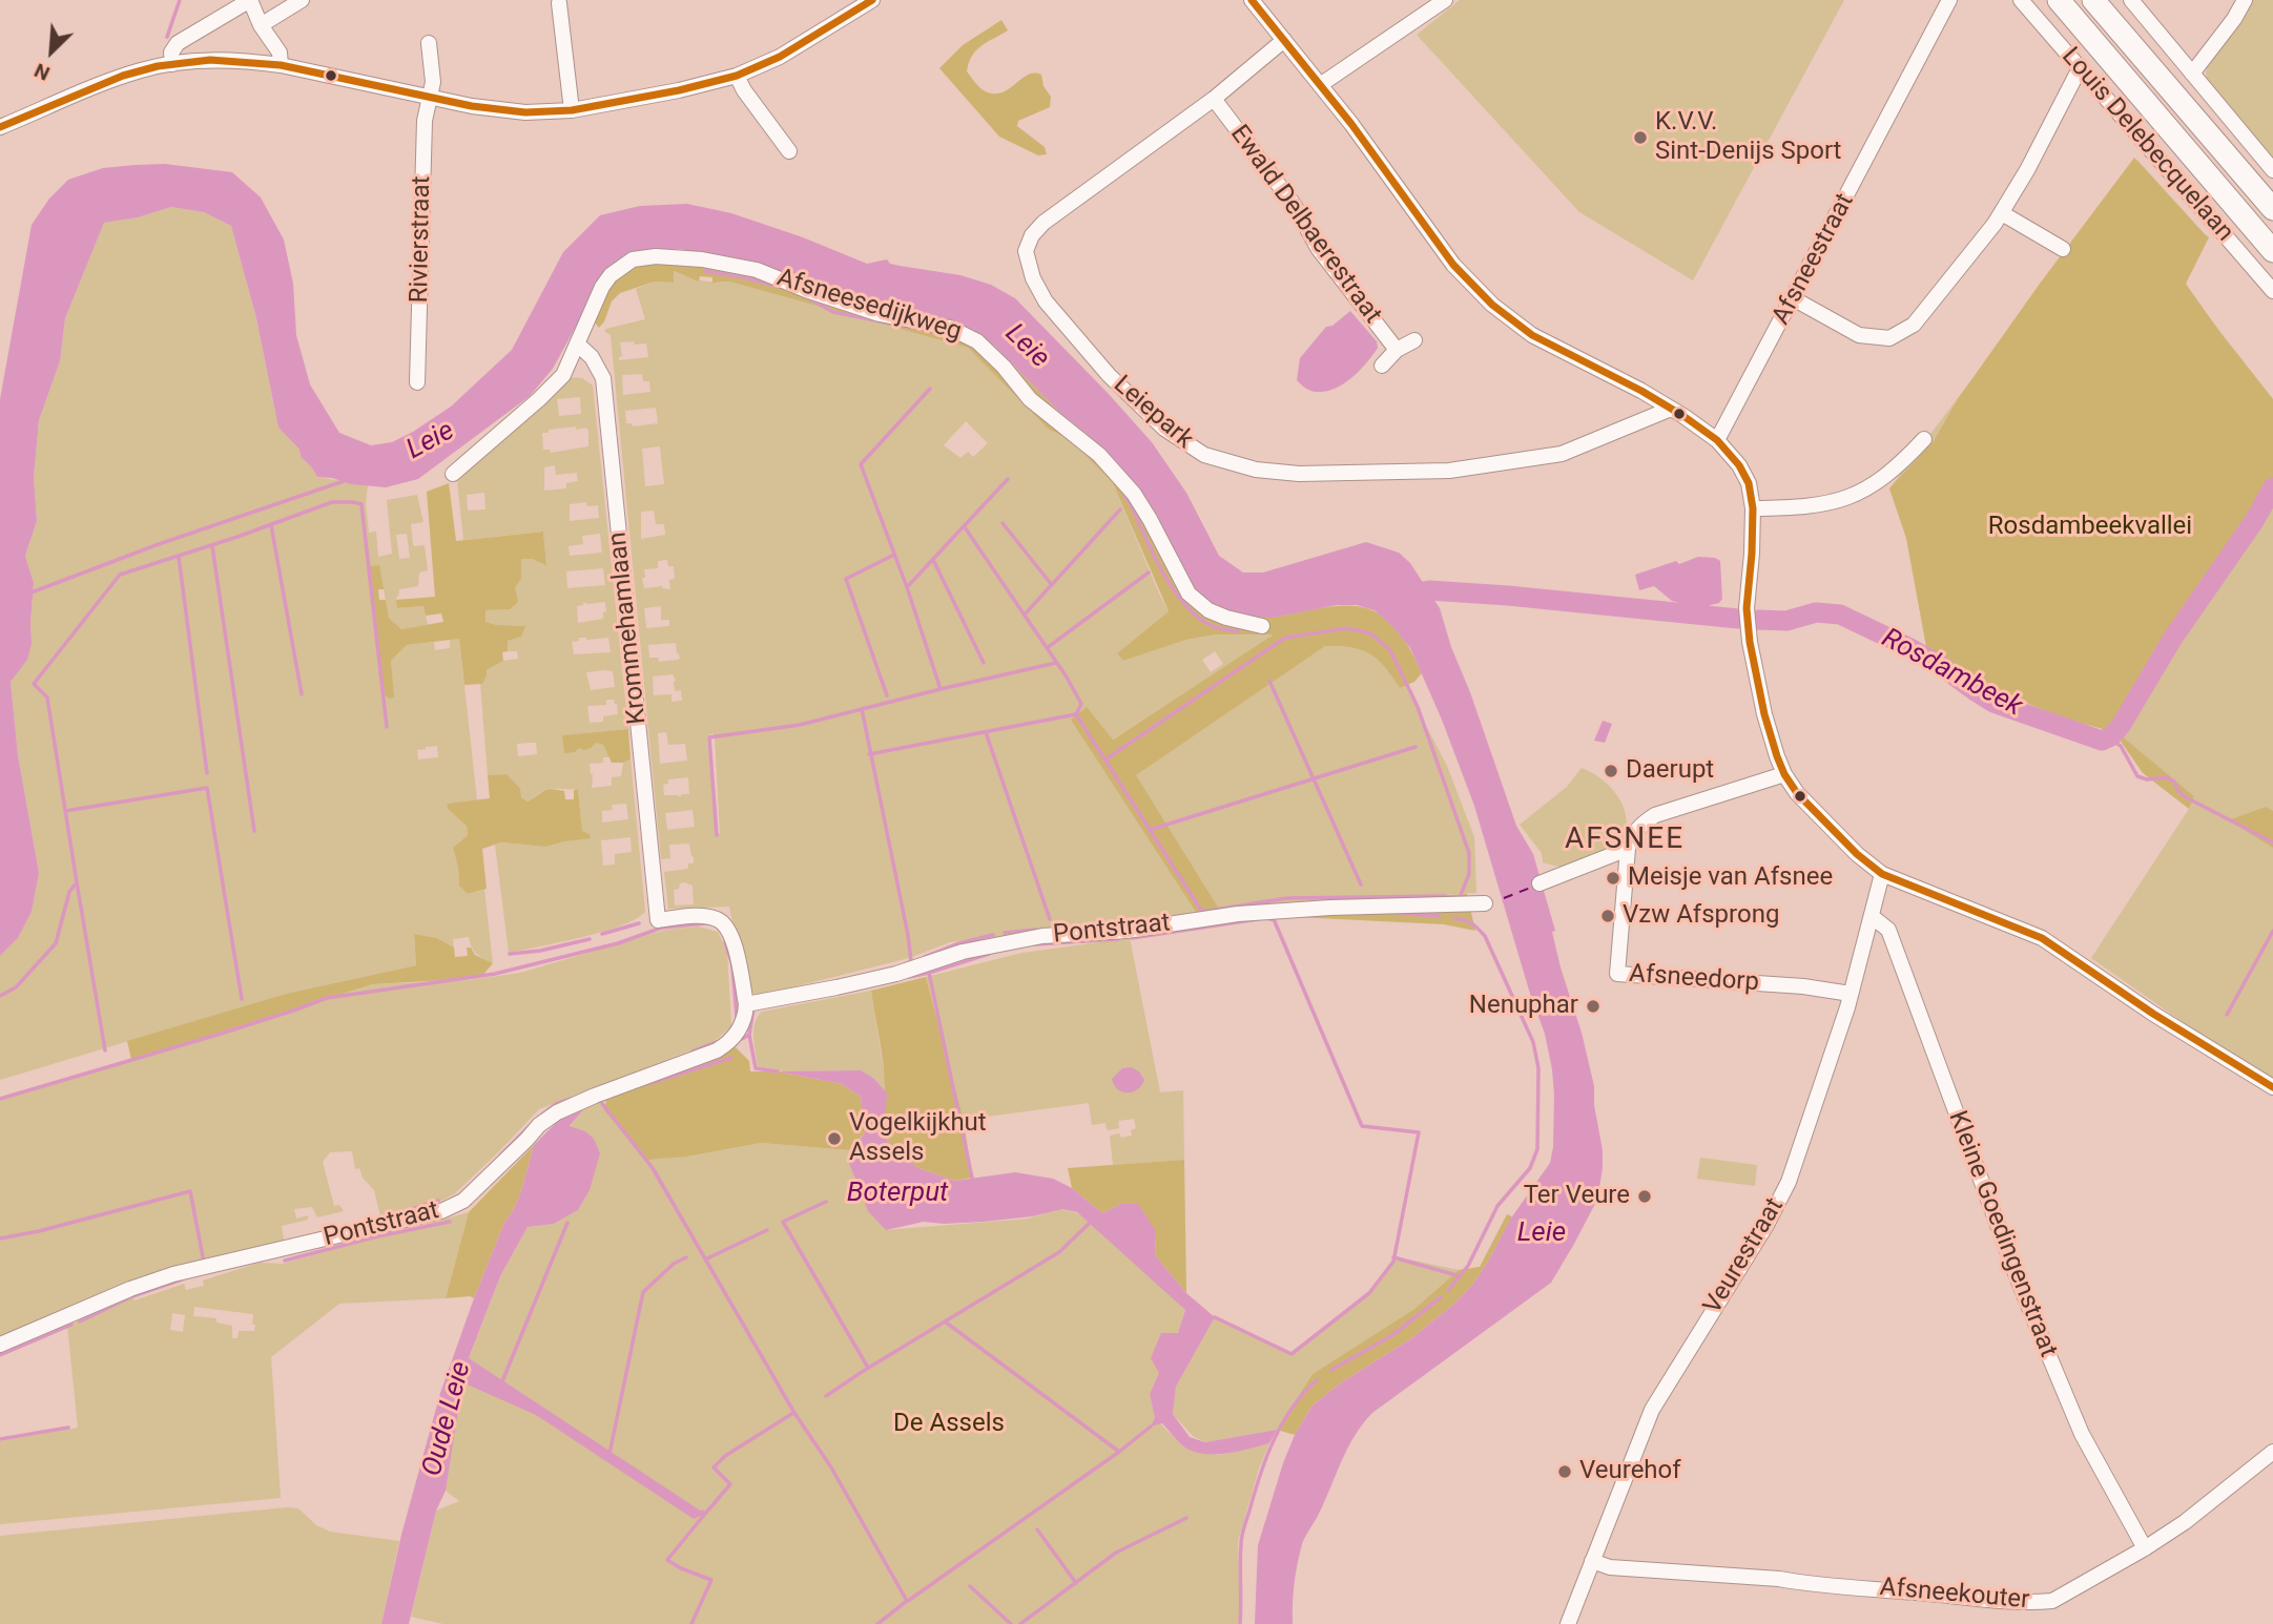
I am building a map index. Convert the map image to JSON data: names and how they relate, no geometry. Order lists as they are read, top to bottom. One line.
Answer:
{"streets":{"street":["Louis Delebecquelaan","Ewald Delbaerestraat","Rivierstraat","Afsneestraat","Afsneesedijkweg","Leiepark","Krommehamlaan","Pontstraat","Afsneedorp","Kleine Goedingenstraat","Veurestraat","Afsneekouter"]},"crossings":[["Ewald Delbaerestraat","Leiepark"],["Afsneesedijkweg","Krommehamlaan"],["Krommehamlaan","Pontstraat"],["Afsneedorp","Veurestraat"],["Kleine Goedingenstraat","Veurestraat"],["Kleine Goedingenstraat","Afsneekouter"],["Veurestraat","Afsneekouter"]],"districts":["AFSNEE"],"water":["Leie","Rosdambeek","Boterput","Oude Leie"],"parks":["Rosdambeekvallei","De Assels"],"places":["K.V.V. Sint-Denijs Sport","Daerupt","Meisje van Afsnee","Vzw Afsprong","Nenuphar","Vogelkijkhut Assels","Ter Veure","Veurehof"],"north":"bottom left"}
